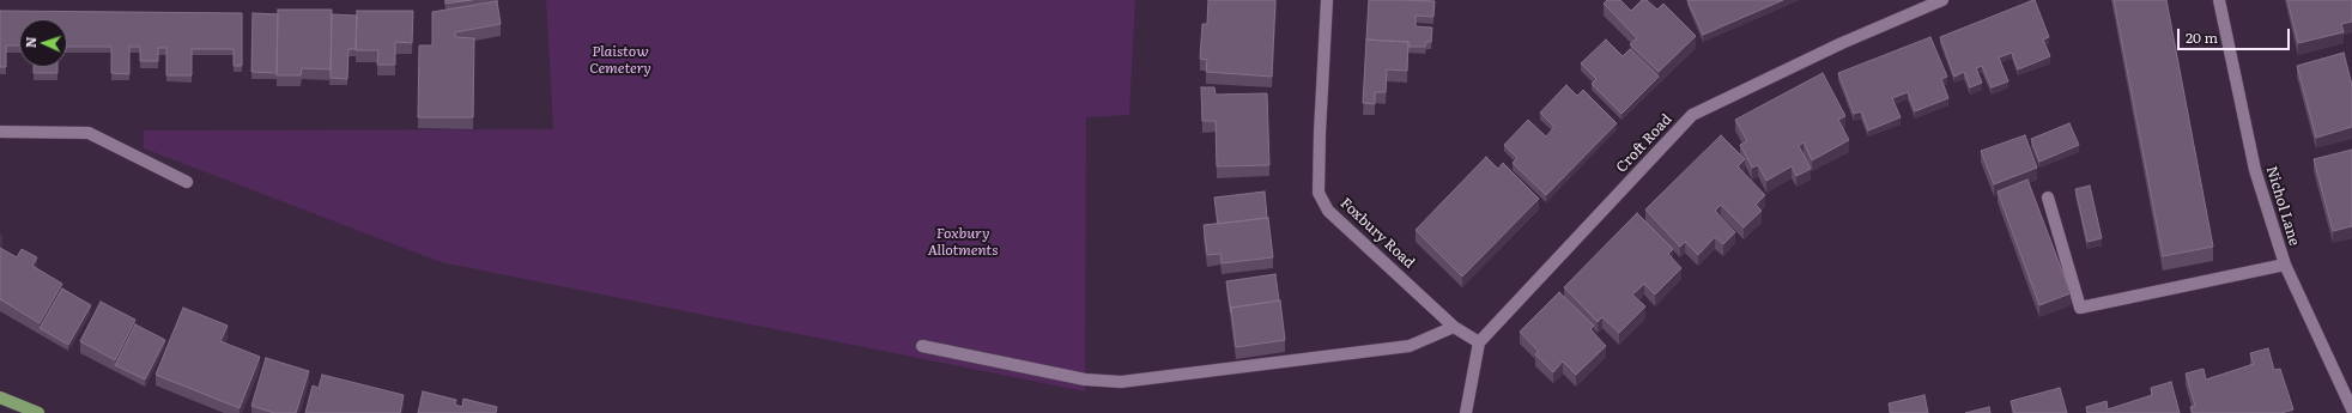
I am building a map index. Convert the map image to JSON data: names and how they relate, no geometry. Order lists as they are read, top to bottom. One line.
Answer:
{"streets":{"street":["Croft Road","Nichol Lane","Foxbury Road"]},"crossings":[["Croft Road","Foxbury Road"]],"parks":["Plaistow Cemetery","Foxbury Allotments"],"scale_bar":"20 m","north":"left"}
